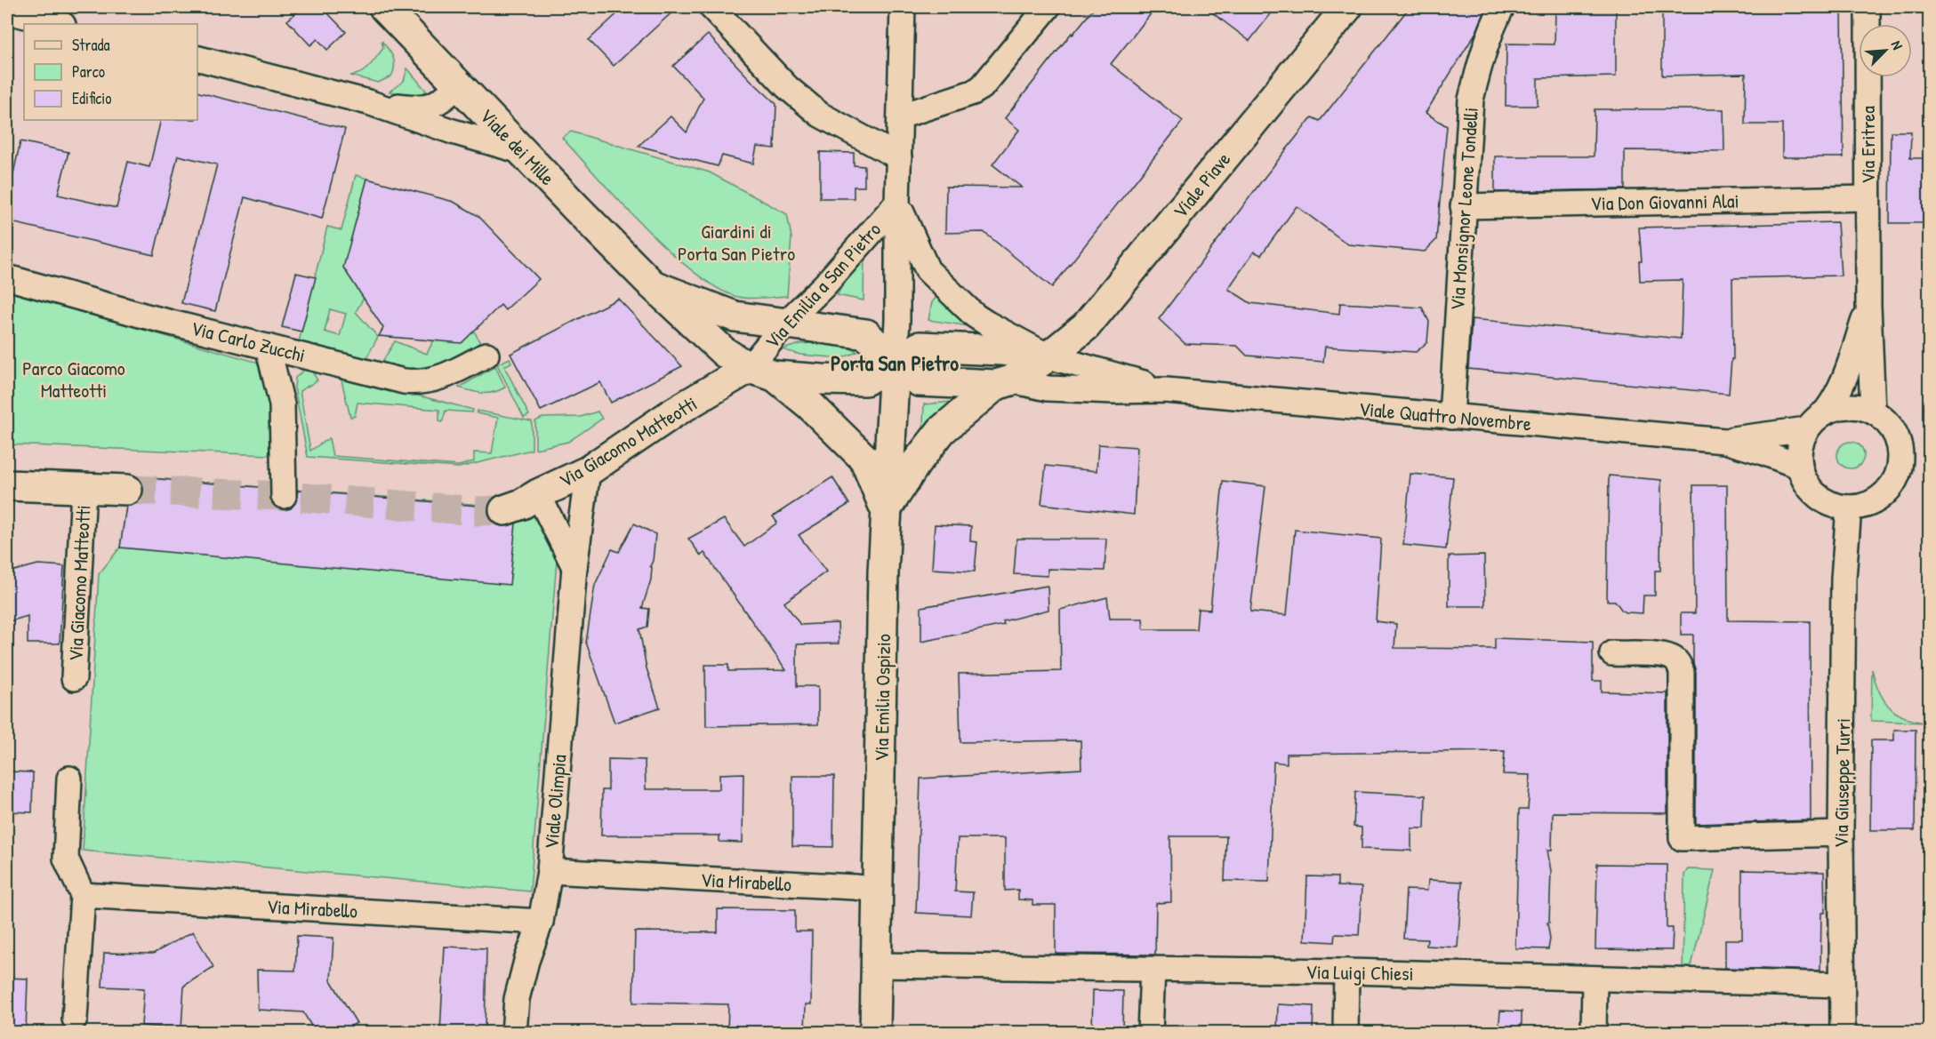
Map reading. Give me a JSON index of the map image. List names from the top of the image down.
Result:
{
  "streets": {
    "main road": [
      "Viale dei Mille",
      "Viale Piave",
      "Via Giacomo Matteotti",
      "Via Emilia Ospizio"
    ],
    "street": [
      "Via Eritrea",
      "Via Don Giovanni Alai",
      "Via Monsignor Leone Tondelli",
      "Via Emilia a San Pietro",
      "Via Carlo Zucchi",
      "Viale Quattro Novembre",
      "Via Giuseppe Turri",
      "Viale Olimpia",
      "Via Mirabello",
      "Via Luigi Chiesi"
    ]
  },
  "crossings": [
    ["Via Eritrea", "Via Don Giovanni Alai"],
    ["Via Eritrea", "Via Giuseppe Turri"],
    ["Viale dei Mille", "Viale Piave"],
    ["Viale dei Mille", "Via Emilia a San Pietro"],
    ["Viale dei Mille", "Viale Quattro Novembre"],
    ["Viale dei Mille", "Via Giacomo Matteotti"],
    ["Viale dei Mille", "Via Emilia Ospizio"],
    ["Viale Piave", "Via Emilia a San Pietro"],
    ["Viale Piave", "Viale Quattro Novembre"],
    ["Viale Piave", "Via Emilia Ospizio"],
    ["Via Don Giovanni Alai", "Via Monsignor Leone Tondelli"],
    ["Via Monsignor Leone Tondelli", "Viale Quattro Novembre"],
    ["Via Emilia a San Pietro", "Viale Quattro Novembre"],
    ["Via Emilia a San Pietro", "Via Giacomo Matteotti"],
    ["Via Emilia a San Pietro", "Via Emilia Ospizio"],
    ["Via Giacomo Matteotti", "Viale Olimpia"],
    ["Via Emilia Ospizio", "Via Mirabello"],
    ["Via Emilia Ospizio", "Via Luigi Chiesi"],
    ["Via Giuseppe Turri", "Via Luigi Chiesi"],
    ["Viale Olimpia", "Via Mirabello"]
  ],
  "districts": ["Porta San Pietro"],
  "parks": ["Giardini di Porta San Pietro", "Parco Giacomo Matteotti"],
  "legend": ["Strada", "Parco", "Edificio"],
  "north": "top right"
}
